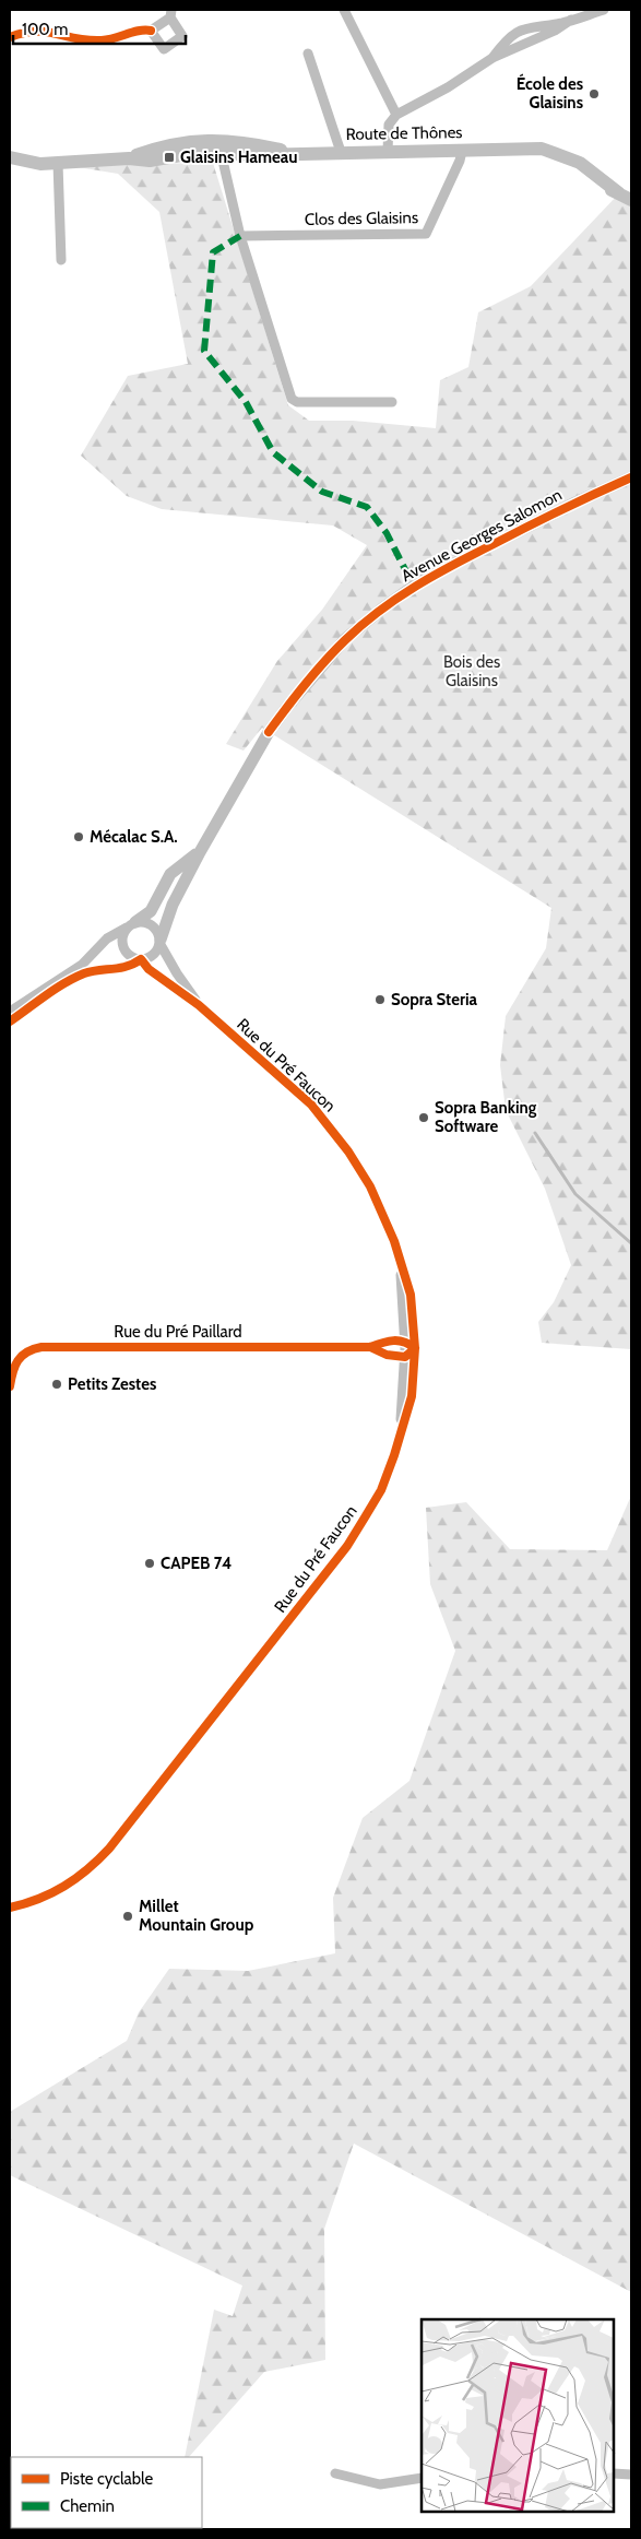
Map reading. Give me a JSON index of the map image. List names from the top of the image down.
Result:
{
  "streets": {
    "main road": ["Route de Thônes"],
    "street": [
      "Clos des Glaisins",
      "Avenue Georges Salomon",
      "Rue du Pré Faucon",
      "Rue du Pré Paillard"
    ]
  },
  "crossings": [
    ["Route de Thônes", "Clos des Glaisins"],
    ["Avenue Georges Salomon", "Rue du Pré Faucon"],
    ["Rue du Pré Faucon", "Rue du Pré Paillard"]
  ],
  "parks": ["Bois des Glaisins"],
  "places": {
    "other": [
      "École des Glaisins",
      "Mécalac S.A.",
      "Sopra Steria",
      "Sopra Banking Software",
      "Petits Zestes",
      "CAPEB 74",
      "Millet Mountain Group"
    ],
    "transit": ["Glaisins Hameau"]
  },
  "legend": ["Piste cyclable", "Chemin"],
  "scale_bar": "100 m"
}
